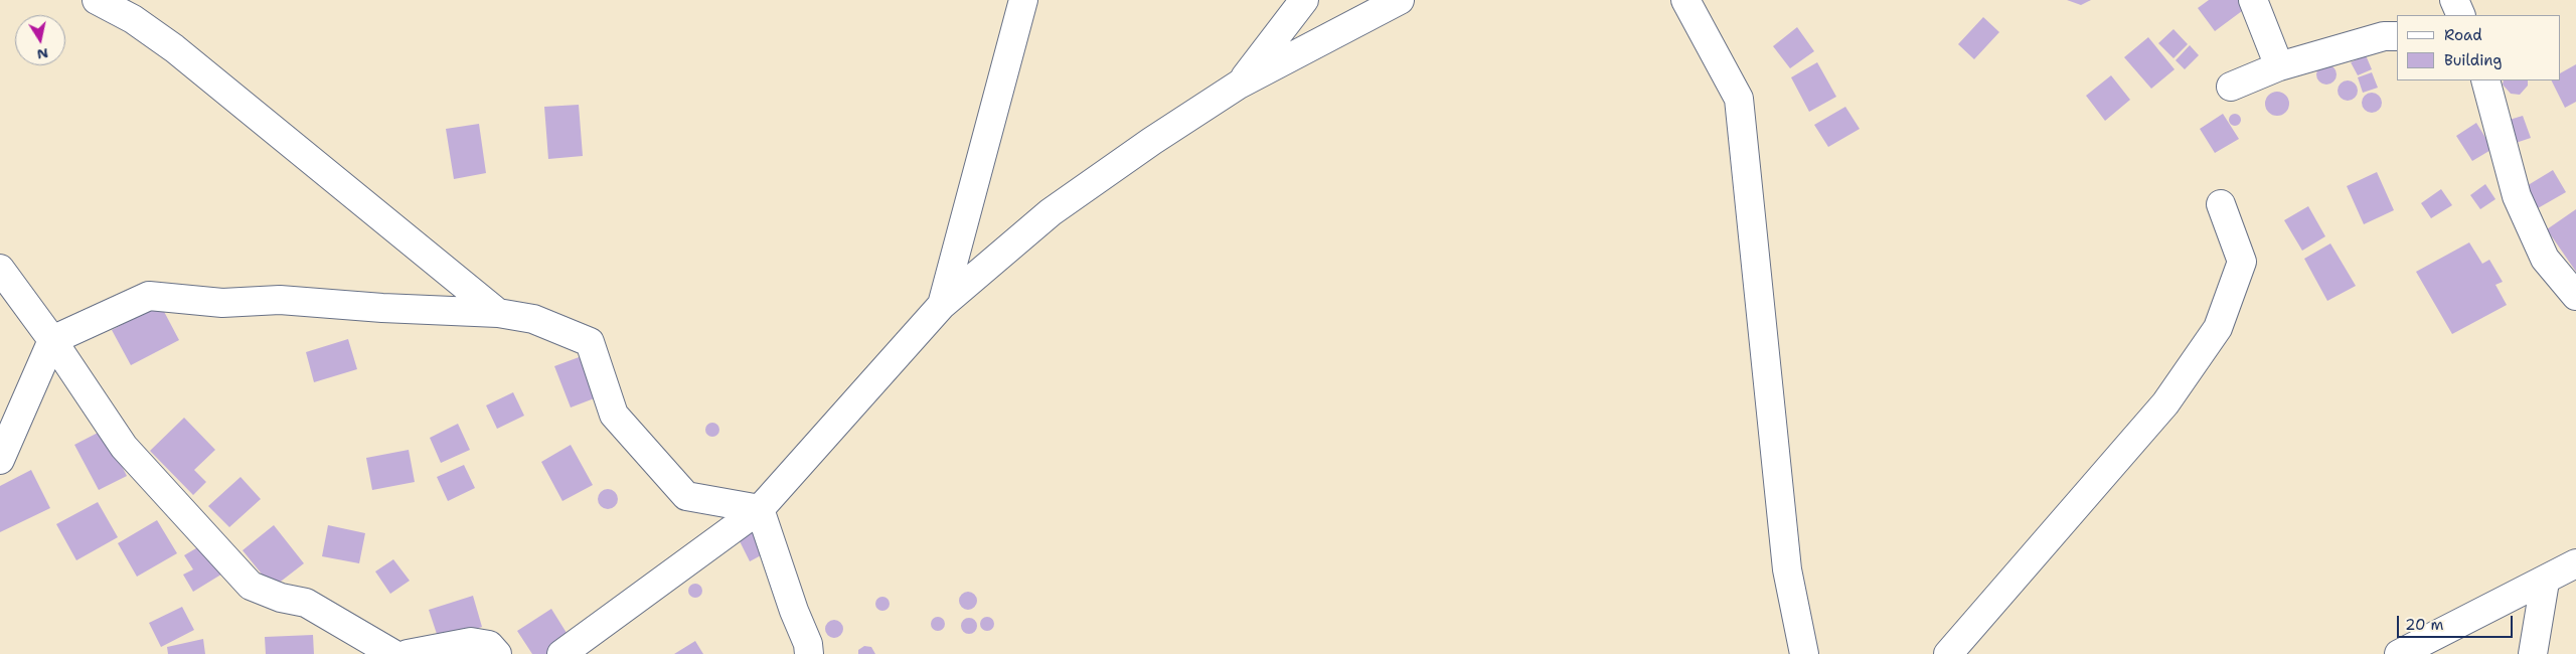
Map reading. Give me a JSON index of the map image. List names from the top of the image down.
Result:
{
  "legend": ["Road", "Building"],
  "scale_bar": "20 m",
  "north": "bottom"
}
